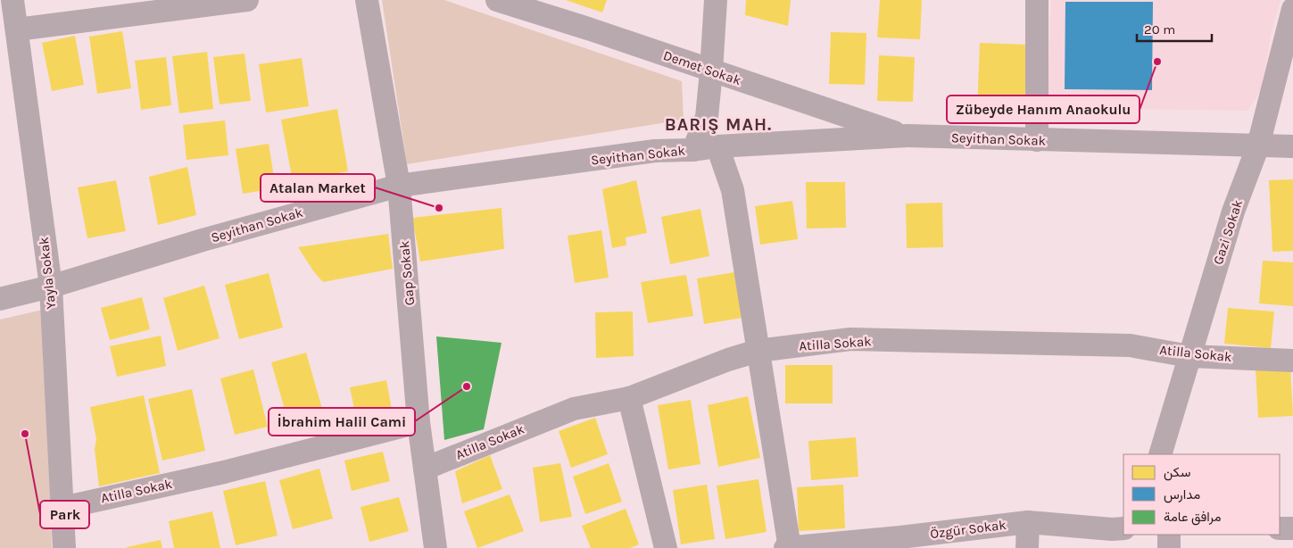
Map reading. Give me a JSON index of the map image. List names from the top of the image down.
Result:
{
  "streets": {
    "street": [
      "Demet Sokak",
      "Seyithan Sokak",
      "Gazi Sokak",
      "Yayla Sokak",
      "Gap Sokak",
      "Atilla Sokak",
      "Özgür Sokak"
    ]
  },
  "crossings": [
    ["Demet Sokak", "Seyithan Sokak"],
    ["Seyithan Sokak", "Gazi Sokak"],
    ["Seyithan Sokak", "Yayla Sokak"],
    ["Seyithan Sokak", "Gap Sokak"],
    ["Gazi Sokak", "Atilla Sokak"],
    ["Yayla Sokak", "Atilla Sokak"],
    ["Gap Sokak", "Atilla Sokak"]
  ],
  "districts": ["BARIŞ MAH."],
  "places": [
    "Zübeyde Hanım Anaokulu",
    "Atalan Market",
    "İbrahim Halil Cami",
    "Park"
  ],
  "legend": ["سكن", "مدارس", "مرافق عامة"],
  "scale_bar": "20 m"
}
